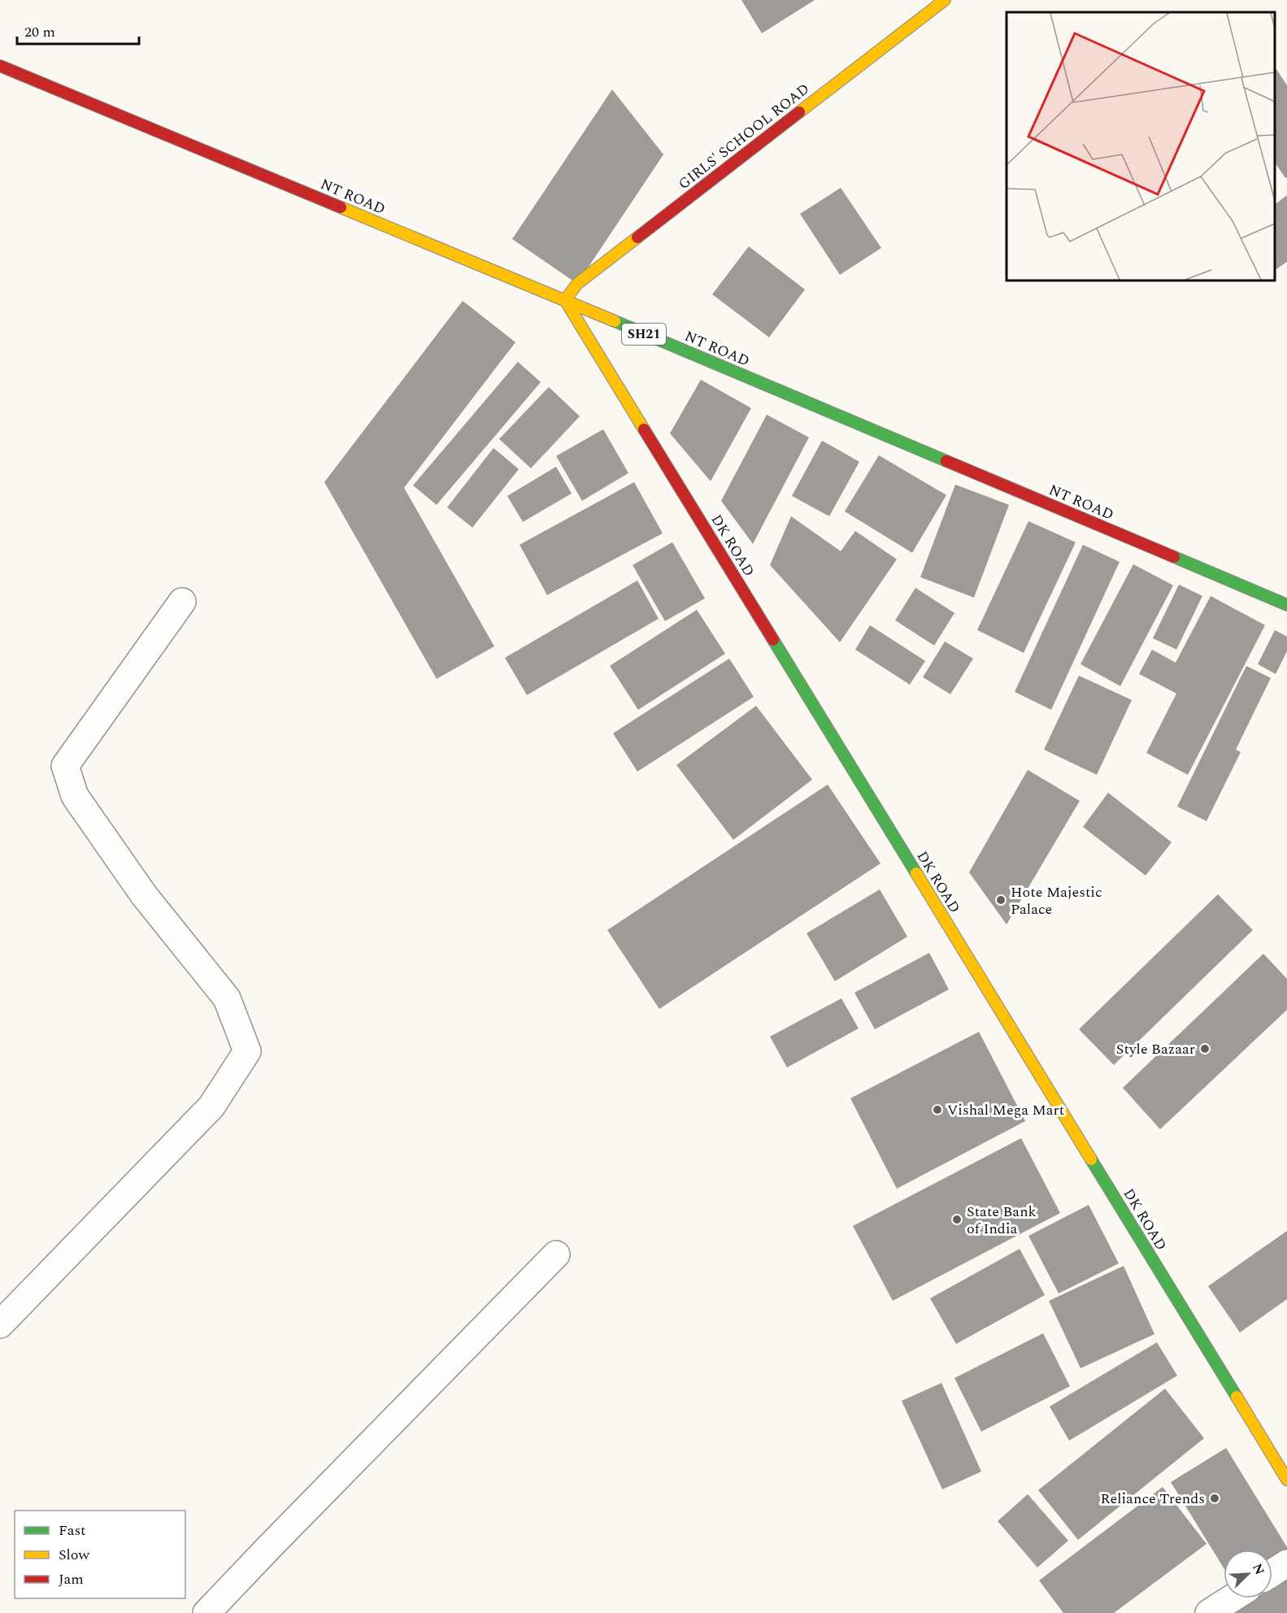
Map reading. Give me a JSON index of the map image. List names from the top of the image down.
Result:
{
  "streets": {
    "street": [
      "GIRLS' SCHOOL ROAD",
      "NT ROAD",
      "SH21",
      "DK ROAD"
    ]
  },
  "crossings": [
    ["GIRLS' SCHOOL ROAD", "NT ROAD"],
    ["GIRLS' SCHOOL ROAD", "DK ROAD"],
    ["NT ROAD", "DK ROAD"]
  ],
  "places": [
    "Hote Majestic Palace",
    "Style Bazaar",
    "Vishal Mega Mart",
    "State Bank of India",
    "Reliance Trends"
  ],
  "legend": ["Fast", "Slow", "Jam"],
  "scale_bar": "20 m",
  "north": "top right"
}
